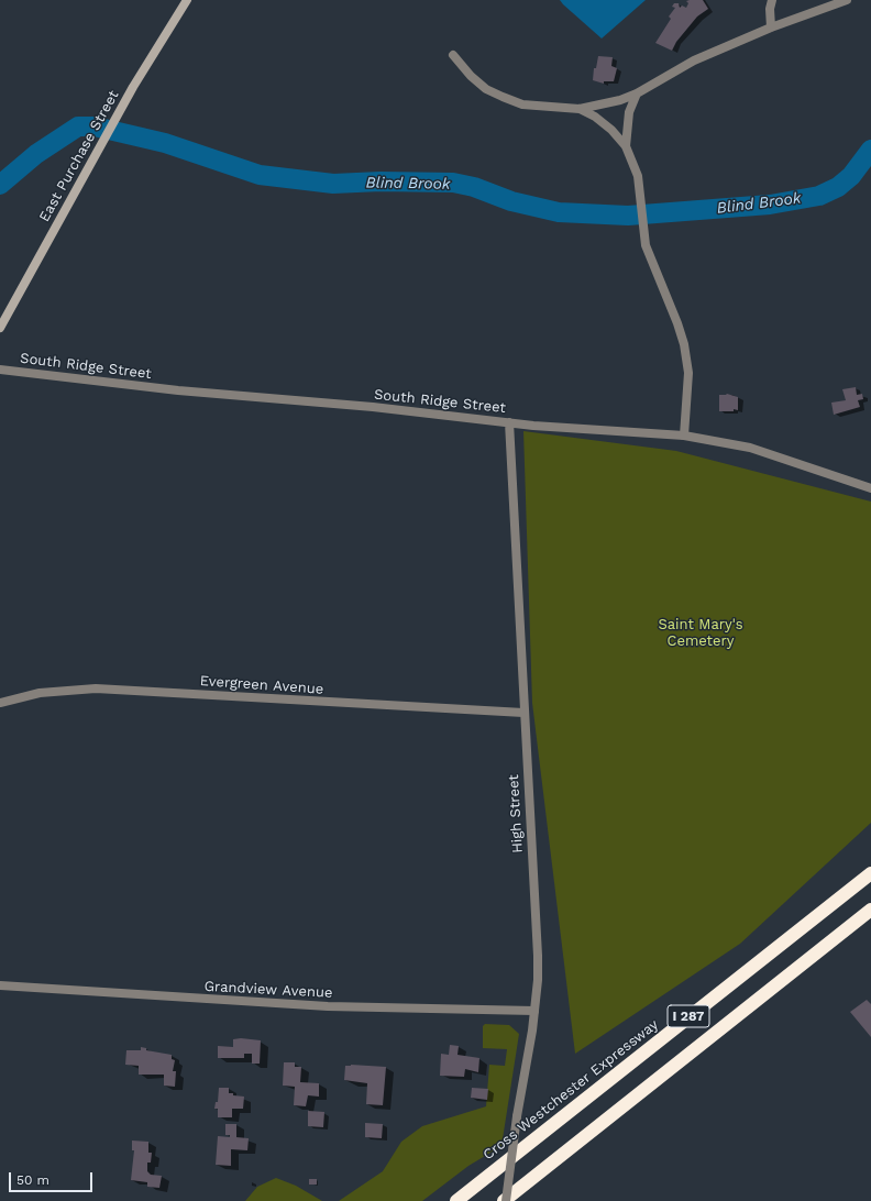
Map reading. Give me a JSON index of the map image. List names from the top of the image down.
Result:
{
  "streets": {
    "highway": ["I 287", "Cross Westchester Expressway"],
    "main road": ["East Purchase Street"],
    "street": [
      "South Ridge Street",
      "Evergreen Avenue",
      "High Street",
      "Grandview Avenue"
    ]
  },
  "crossings": [
    ["South Ridge Street", "High Street"],
    ["Evergreen Avenue", "High Street"],
    ["High Street", "Grandview Avenue"],
    ["High Street", "I 287"]
  ],
  "water": ["Blind Brook"],
  "parks": ["Saint Mary's Cemetery"],
  "scale_bar": "50 m"
}
